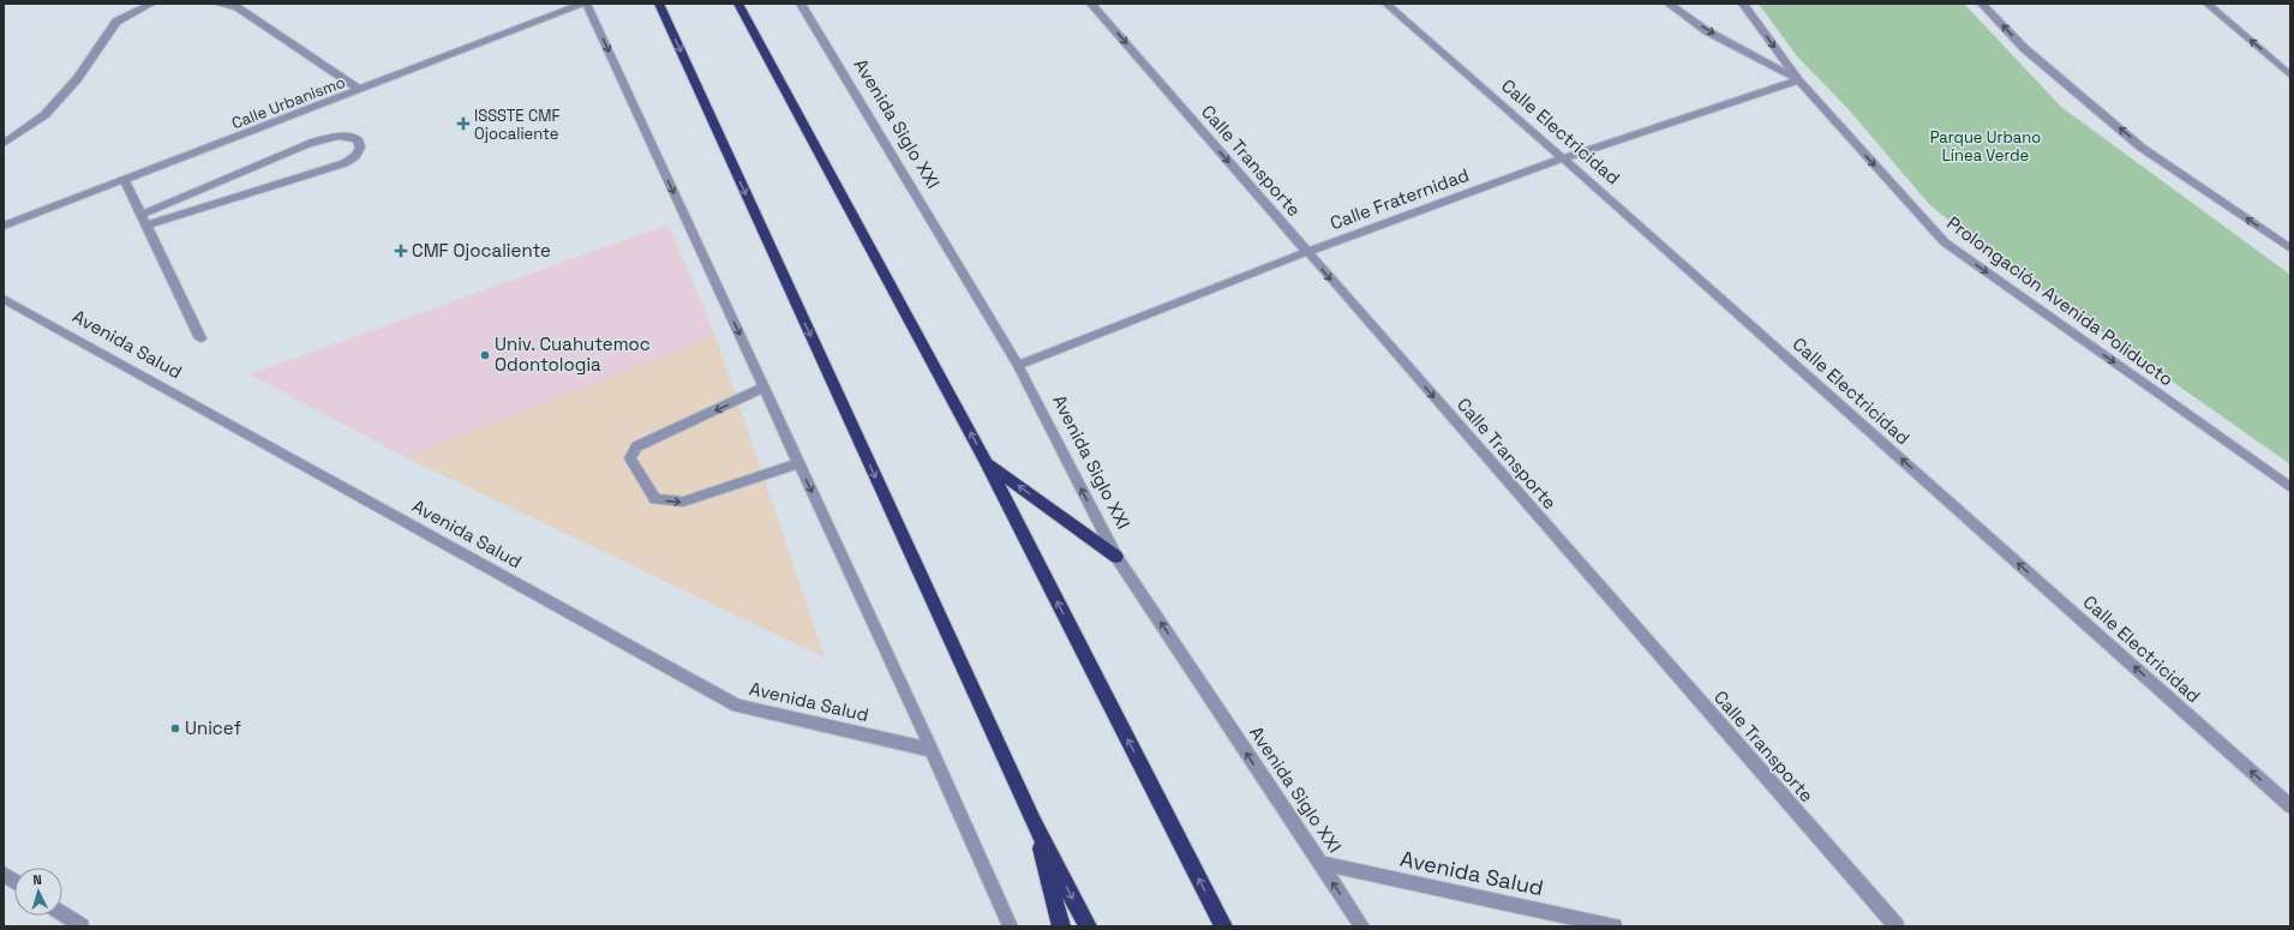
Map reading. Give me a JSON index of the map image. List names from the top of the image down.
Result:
{
  "streets": {
    "street": [
      "Calle Urbanismo",
      "Avenida Siglo XXI",
      "Calle Electricidad",
      "Calle Transporte",
      "Calle Fraternidad",
      "Prolongación Avenida Poliducto",
      "Avenida Salud"
    ]
  },
  "crossings": [
    ["Avenida Siglo XXI", "Calle Fraternidad"],
    ["Avenida Siglo XXI", "Avenida Salud"],
    ["Calle Electricidad", "Calle Fraternidad"],
    ["Calle Transporte", "Calle Fraternidad"],
    ["Calle Fraternidad", "Prolongación Avenida Poliducto"]
  ],
  "one_way": [
    "Avenida Siglo XXI",
    "Calle Electricidad",
    "Calle Transporte",
    "Prolongación Avenida Poliducto"
  ],
  "parks": ["Parque Urbano Línea Verde"],
  "places": {
    "health": ["ISSSTE CMF Ojocaliente", "CMF Ojocaliente"],
    "other": ["Univ. Cuahutemoc Odontologia", "Unicef"]
  },
  "north": "top"
}
